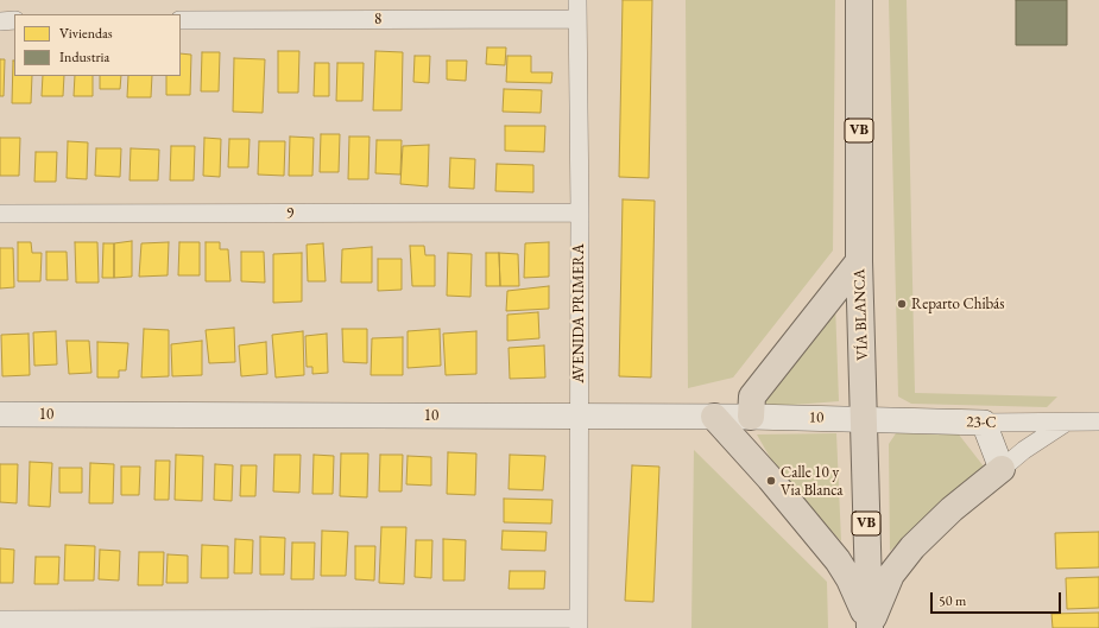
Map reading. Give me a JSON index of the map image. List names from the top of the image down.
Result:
{
  "streets": {
    "main road": ["VB", "VÍA BLANCA"],
    "street": [
      "8",
      "9",
      "AVENIDA PRIMERA",
      "10",
      "23-C"
    ]
  },
  "crossings": [
    ["8", "AVENIDA PRIMERA"],
    ["9", "AVENIDA PRIMERA"],
    ["AVENIDA PRIMERA", "10"],
    ["VÍA BLANCA", "10"],
    ["VÍA BLANCA", "23-C"],
    ["10", "23-C"]
  ],
  "places": ["Reparto Chibás", "Calle 10 y Via Blanca"],
  "legend": ["Viviendas", "Industria"],
  "scale_bar": "50 m"
}
